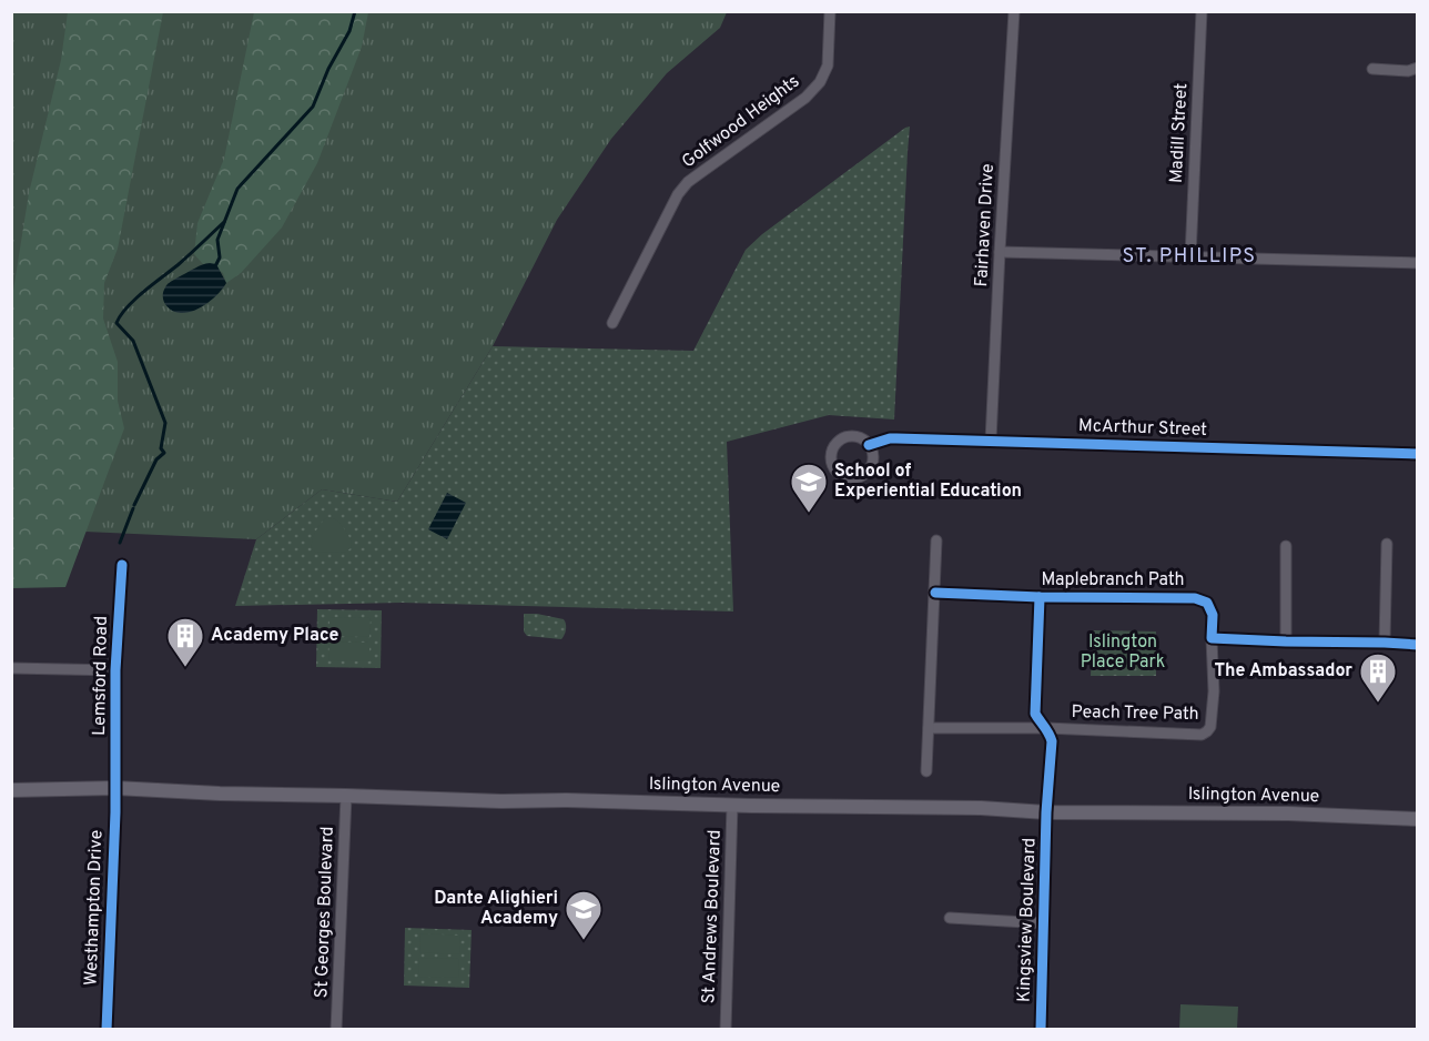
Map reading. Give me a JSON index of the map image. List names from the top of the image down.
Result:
{
  "streets": {
    "main road": ["Islington Avenue"],
    "street": [
      "Golfwood Heights",
      "Madill Street",
      "Fairhaven Drive",
      "McArthur Street",
      "Maplebranch Path",
      "Lemsford Road",
      "Peach Tree Path",
      "Westhampton Drive",
      "St Georges Boulevard",
      "St Andrews Boulevard",
      "Kingsview Boulevard"
    ]
  },
  "crossings": [
    ["Fairhaven Drive", "McArthur Street"],
    ["Maplebranch Path", "Peach Tree Path"],
    ["Maplebranch Path", "Kingsview Boulevard"],
    ["Lemsford Road", "Islington Avenue"],
    ["Lemsford Road", "Westhampton Drive"],
    ["Peach Tree Path", "Kingsview Boulevard"],
    ["Islington Avenue", "Westhampton Drive"],
    ["Islington Avenue", "St Georges Boulevard"],
    ["Islington Avenue", "St Andrews Boulevard"],
    ["Islington Avenue", "Kingsview Boulevard"]
  ],
  "districts": ["ST. PHILLIPS"],
  "parks": ["Islington Place Park"],
  "places": {
    "school or university": ["School of Experiential Education", "Dante Alighieri Academy"],
    "building": ["Academy Place", "The Ambassador"]
  }
}
